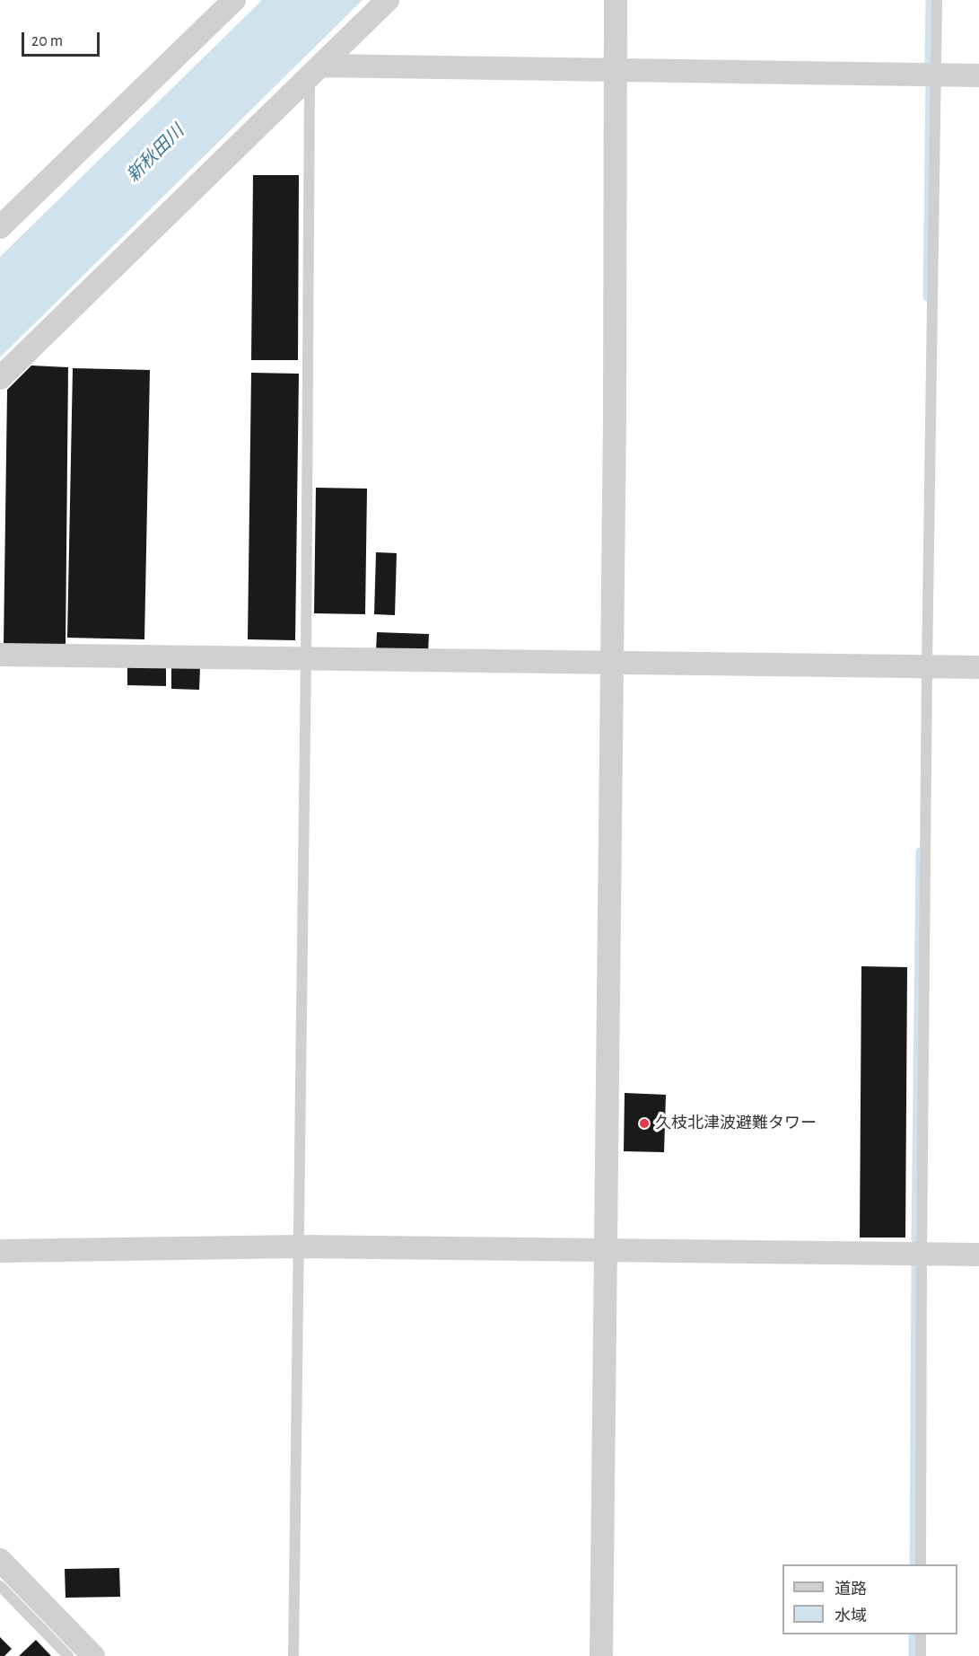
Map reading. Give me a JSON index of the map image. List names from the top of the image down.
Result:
{
  "water": ["新秋田川"],
  "places": ["久枝北津波避難タワー"],
  "legend": ["道路", "水域"],
  "scale_bar": "20 m"
}
